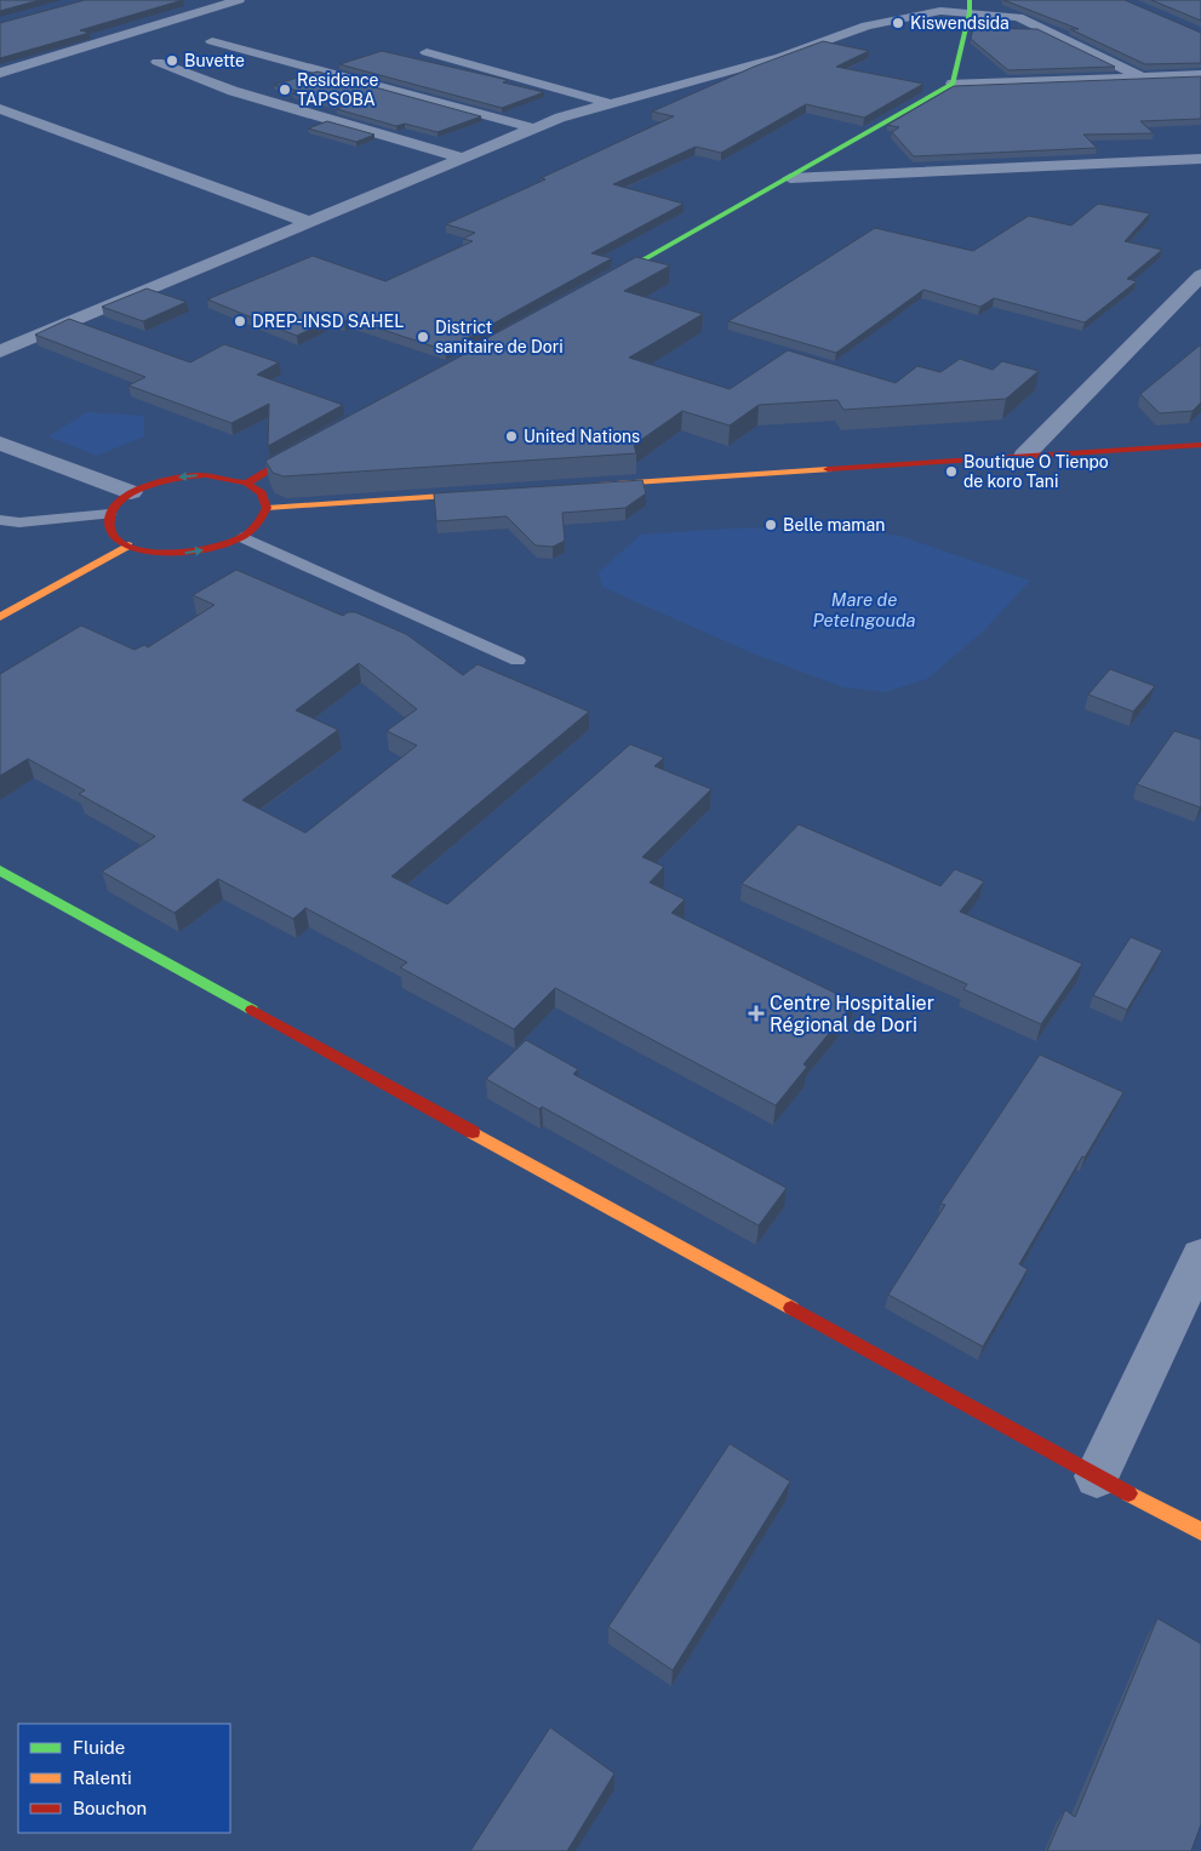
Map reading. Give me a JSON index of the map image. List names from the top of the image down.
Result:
{
  "water": ["Mare de Petelngouda"],
  "places": {
    "other": [
      "Kiswendsida",
      "Buvette",
      "Residence TAPSOBA",
      "DREP-INSD SAHEL",
      "District sanitaire de Dori",
      "United Nations",
      "Boutique O Tienpo de koro Tani",
      "Belle maman"
    ],
    "health": ["Centre Hospitalier Régional de Dori"]
  },
  "legend": ["Fluide", "Ralenti", "Bouchon"]
}
